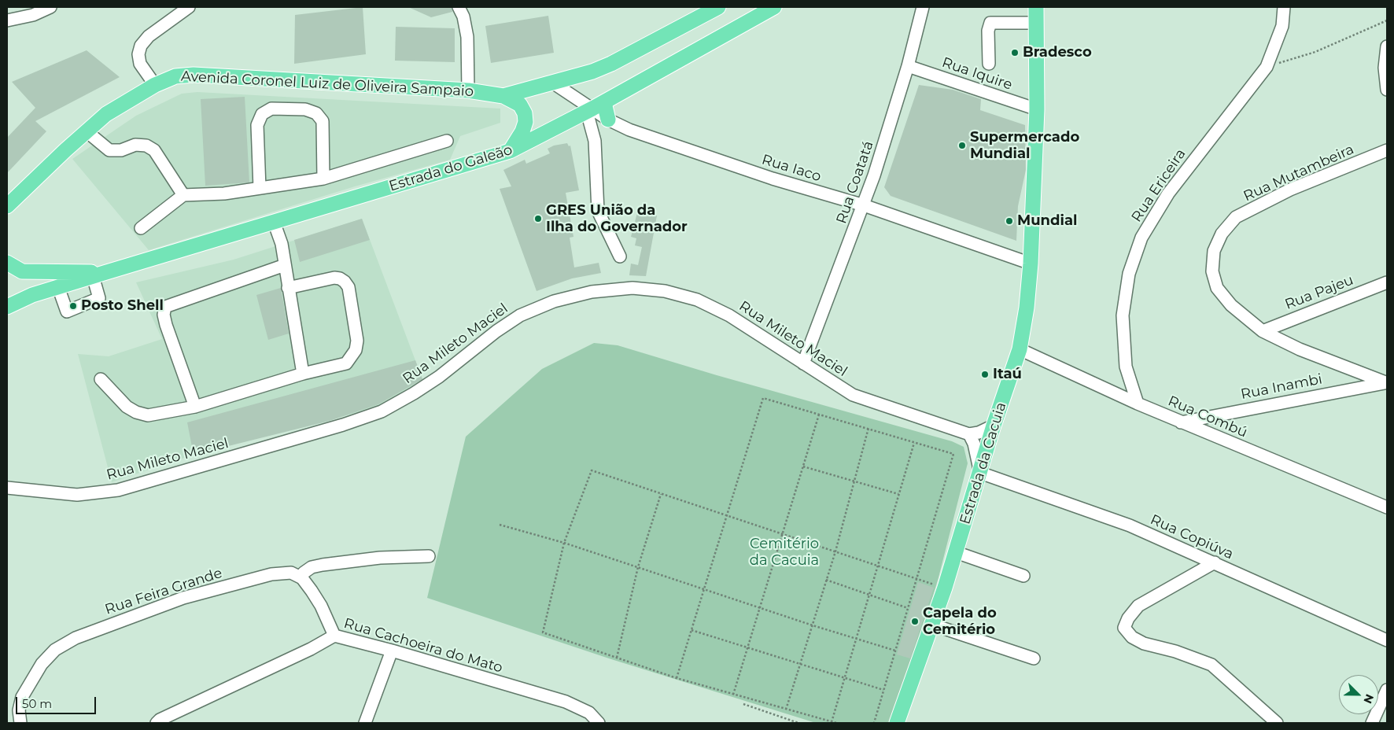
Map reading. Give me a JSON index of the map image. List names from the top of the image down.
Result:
{
  "streets": {
    "main road": ["Avenida Coronel Luiz de Oliveira Sampaio", "Estrada do Galeão", "Estrada da Cacuia"],
    "street": [
      "Rua Iquire",
      "Rua Iaco",
      "Rua Mutambeira",
      "Rua Coatatá",
      "Rua Ericeira",
      "Rua Pajeu",
      "Rua Mileto Maciel",
      "Rua Inambi",
      "Rua Combú",
      "Rua Copiúva",
      "Rua Feira Grande",
      "Rua Cachoeira do Mato"
    ]
  },
  "crossings": [
    ["Rua Iquire", "Rua Coatatá"],
    ["Rua Iquire", "Estrada da Cacuia"],
    ["Estrada do Galeão", "Rua Iaco"],
    ["Rua Iaco", "Rua Coatatá"],
    ["Rua Iaco", "Estrada da Cacuia"],
    ["Rua Mutambeira", "Rua Pajeu"],
    ["Rua Mutambeira", "Rua Inambi"],
    ["Rua Coatatá", "Rua Mileto Maciel"],
    ["Rua Ericeira", "Rua Combú"],
    ["Rua Inambi", "Rua Combú"],
    ["Rua Combú", "Estrada da Cacuia"],
    ["Estrada da Cacuia", "Rua Copiúva"]
  ],
  "parks": ["Cemitério da Cacuia"],
  "places": [
    "Bradesco",
    "Supermercado Mundial",
    "GRES União da Ilha do Governador",
    "Mundial",
    "Posto Shell",
    "Itaú",
    "Capela do Cemitério"
  ],
  "scale_bar": "50 m",
  "north": "bottom right"
}
